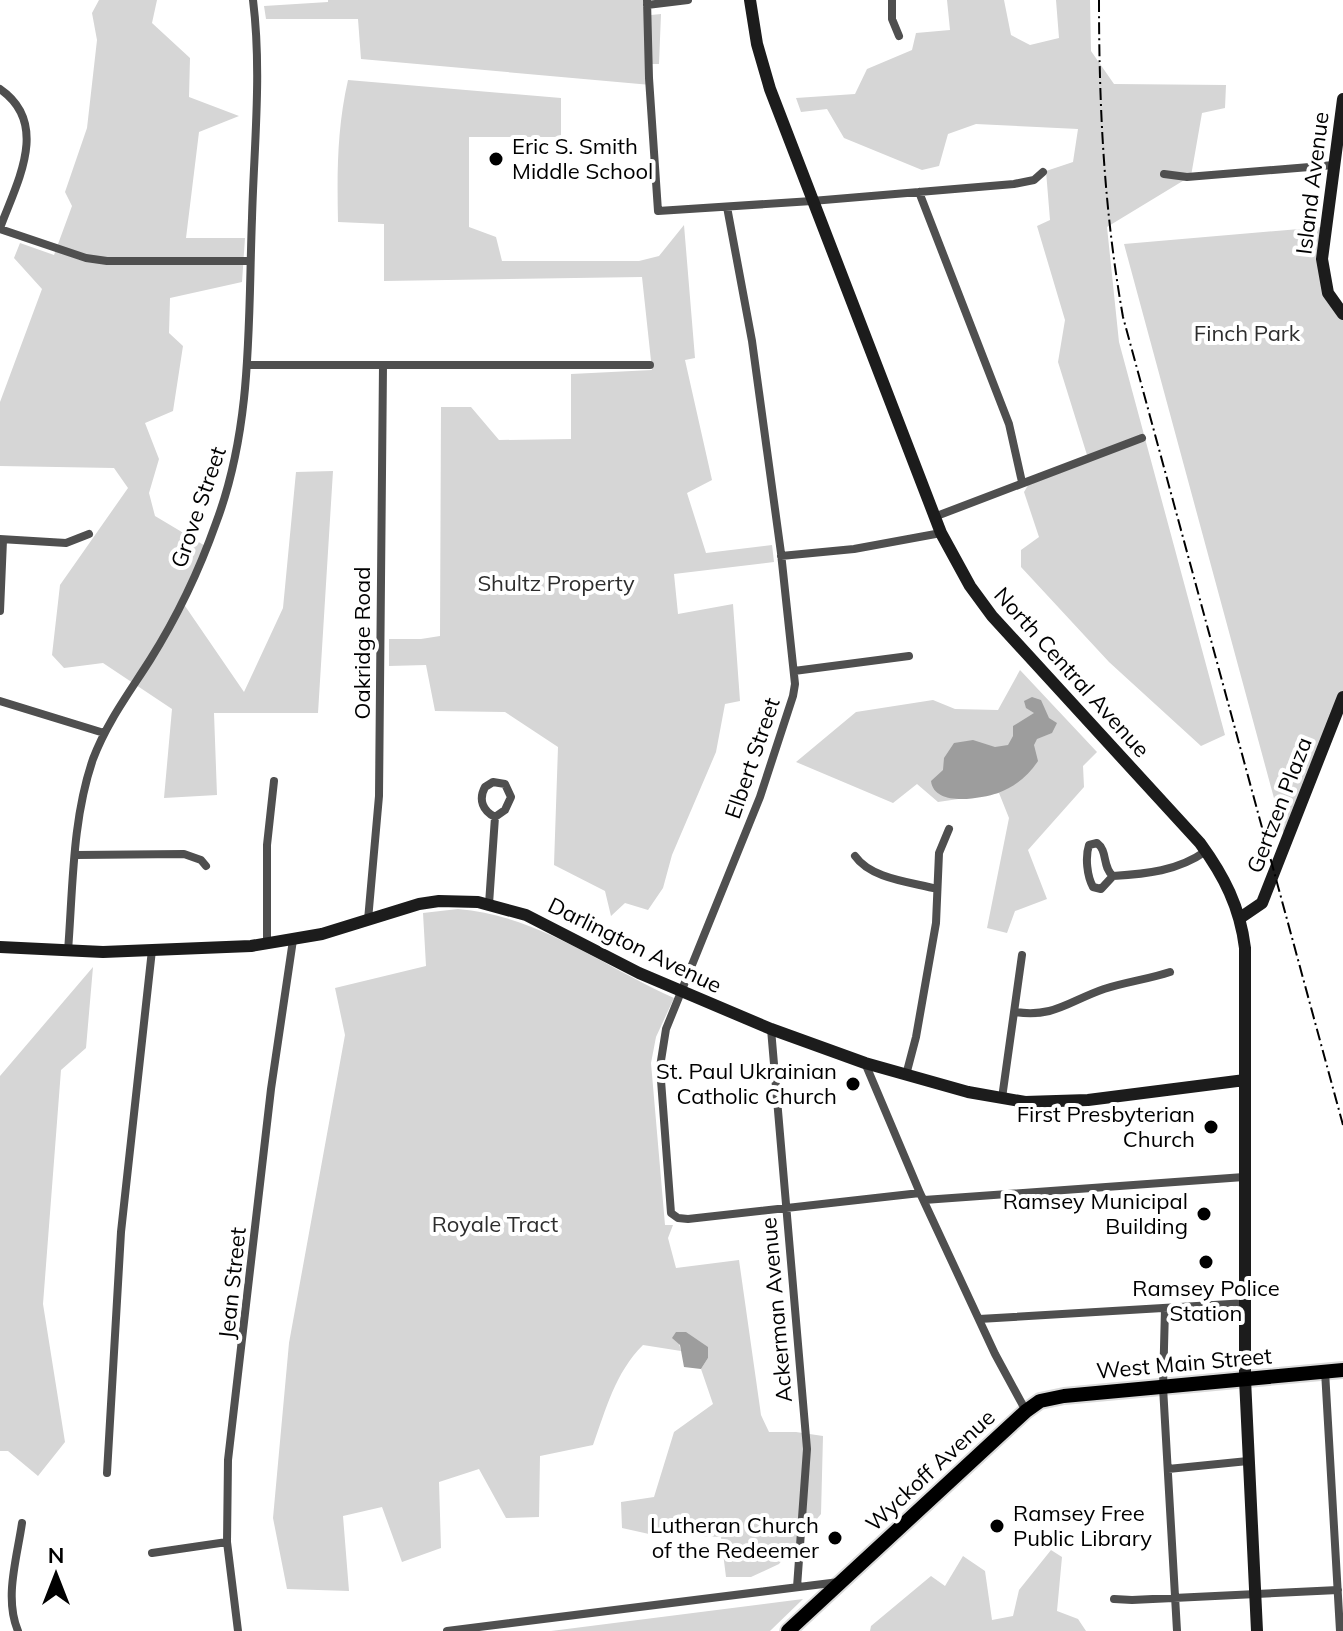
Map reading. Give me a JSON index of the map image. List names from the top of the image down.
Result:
{
  "streets": {
    "main road": [
      "Island Avenue",
      "North Central Avenue",
      "Gertzen Plaza",
      "Darlington Avenue",
      "West Main Street",
      "Wyckoff Avenue"
    ],
    "street": [
      "Grove Street",
      "Oakridge Road",
      "Elbert Street",
      "Jean Street",
      "Ackerman Avenue"
    ]
  },
  "crossings": [
    ["Grove Street", "Darlington Avenue"],
    ["Oakridge Road", "Darlington Avenue"],
    ["North Central Avenue", "Gertzen Plaza"],
    ["North Central Avenue", "Darlington Avenue"],
    ["North Central Avenue", "West Main Street"],
    ["Elbert Street", "Darlington Avenue"],
    ["Elbert Street", "Ackerman Avenue"],
    ["Darlington Avenue", "Jean Street"],
    ["Darlington Avenue", "Ackerman Avenue"],
    ["West Main Street", "Wyckoff Avenue"]
  ],
  "parks": ["Finch Park", "Shultz Property", "Royale Tract"],
  "places": [
    "Eric S. Smith Middle School",
    "St. Paul Ukrainian Catholic Church",
    "First Presbyterian Church",
    "Ramsey Municipal Building",
    "Ramsey Police Station",
    "Ramsey Free Public Library",
    "Lutheran Church of the Redeemer"
  ],
  "north": "top"
}
